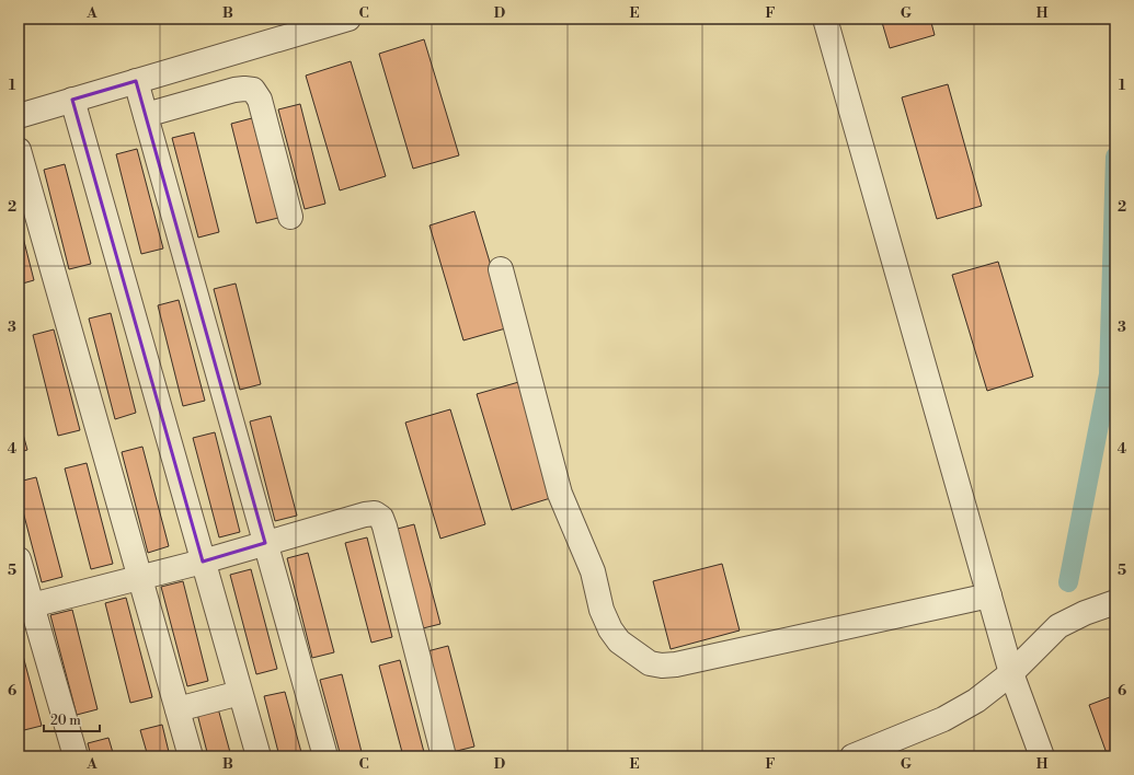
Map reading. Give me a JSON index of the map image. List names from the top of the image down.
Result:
{
  "scale_bar": "20 m",
  "grid": {
    "columns": [
      "A",
      "B",
      "C",
      "D",
      "E",
      "F",
      "G",
      "H"
    ],
    "rows": [
      "1",
      "2",
      "3",
      "4",
      "5",
      "6"
    ]
  }
}
